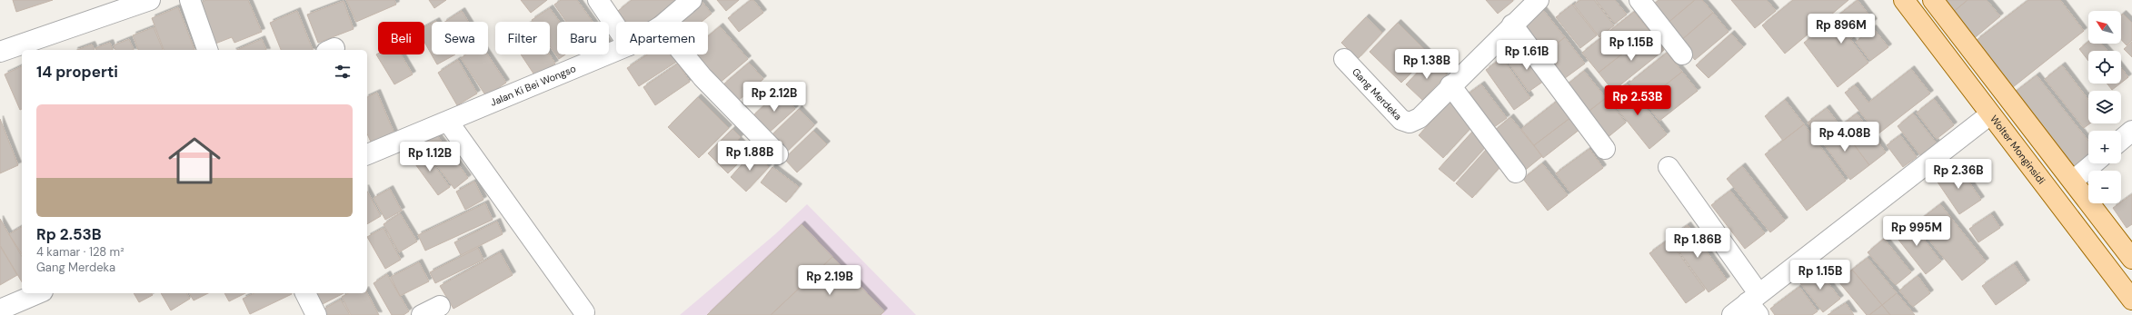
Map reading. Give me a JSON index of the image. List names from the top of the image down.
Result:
{
  "streets": {
    "main road": ["Wolter Monginsidi"],
    "street": ["Jalan Ki Bei Wongso", "Gang Merdeka"]
  },
  "north": "top left",
  "page": {
    "map_buttons": ["+", "−"],
    "price": [
      "Rp 896M",
      "Rp 1.15B",
      "Rp 1.61B",
      "Rp 1.38B",
      "Rp 2.12B",
      "Rp 2.53B",
      "Rp 4.08B",
      "Rp 1.88B",
      "Rp 1.12B",
      "Rp 2.36B",
      "Rp 995M",
      "Rp 1.86B",
      "Rp 1.15B",
      "Rp 2.19B"
    ],
    "chip": [
      "Beli",
      "Sewa",
      "Filter",
      "Baru",
      "Apartemen"
    ],
    "heading": "14 properti",
    "list": [
      {
        "name": "Rp 2.53B",
        "note": "4 kamar · 128 m² · Gang Merdeka"
      }
    ]
  }
}
